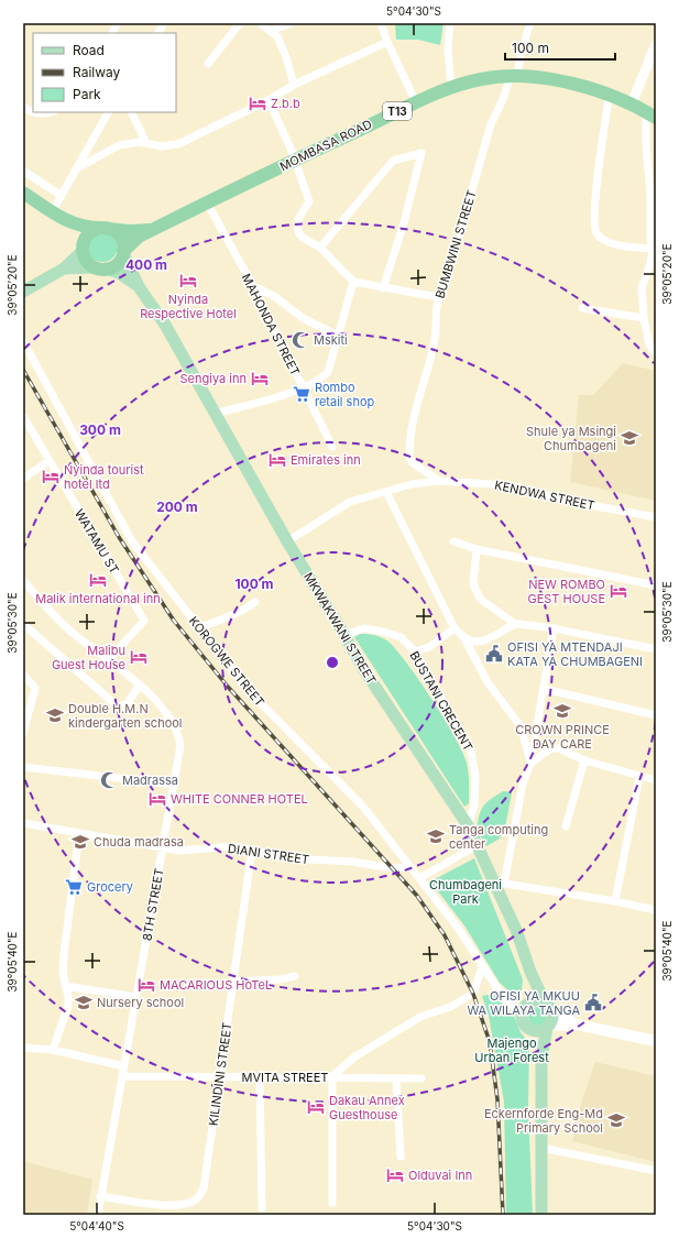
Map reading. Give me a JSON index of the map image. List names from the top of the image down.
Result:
{
  "streets": {
    "highway": ["T13", "MOMBASA ROAD"],
    "main road": ["MKWAKWANI STREET"],
    "street": [
      "BUMBWINI STREET",
      "MAHONDA STREET",
      "KENDWA STREET",
      "WATAMU ST",
      "KOROGWE STREET",
      "BUSTANI CRECENT",
      "DIANI STREET",
      "8TH STREET",
      "KILINDINI STREET",
      "MVITA STREET"
    ]
  },
  "crossings": [
    ["T13", "MOMBASA ROAD"],
    ["MOMBASA ROAD", "BUMBWINI STREET"],
    ["MOMBASA ROAD", "MAHONDA STREET"],
    ["BUMBWINI STREET", "KENDWA STREET"],
    ["KENDWA STREET", "MKWAKWANI STREET"],
    ["WATAMU ST", "8TH STREET"],
    ["MKWAKWANI STREET", "KOROGWE STREET"],
    ["MKWAKWANI STREET", "BUSTANI CRECENT"],
    ["KOROGWE STREET", "DIANI STREET"],
    ["DIANI STREET", "8TH STREET"],
    ["DIANI STREET", "KILINDINI STREET"],
    ["8TH STREET", "KILINDINI STREET"],
    ["8TH STREET", "MVITA STREET"],
    ["KILINDINI STREET", "MVITA STREET"]
  ],
  "parks": ["Chumbageni Park", "Majengo Urban Forest"],
  "places": {
    "hotel": [
      "Z.b.b",
      "Nyinda Respective Hotel",
      "Sengiya inn",
      "Emirates inn",
      "Nyinda tourist hotel ltd",
      "Malik international inn",
      "NEW ROMBO GEST HOUSE",
      "Malibu Guest House",
      "WHITE CONNER HOTEL",
      "MACARIOUS HoTeL",
      "Dakau Annex Guesthouse",
      "Olduvai Inn"
    ],
    "mosque": ["Mskiti", "Madrassa"],
    "supermarket": ["Rombo retail shop", "Grocery"],
    "school or university": [
      "Shule ya Msingi Chumbageni",
      "CROWN PRINCE DAY CARE",
      "Double H.M.N kindergarten school",
      "Tanga computing center",
      "Chuda madrasa",
      "Nursery school",
      "Eckernforde Eng-Md Primary School"
    ],
    "public building": ["OFISI YA MTENDAJI KATA YA CHUMBAGENI", "OFISI YA MKUU WA WILAYA TANGA"]
  },
  "legend": ["Road", "Railway", "Park"],
  "scale_bar": "100 m",
  "coordinates": [
    "5°04'30\"S",
    "39°05'20\"E",
    "39°05'30\"E",
    "39°05'40\"E",
    "5°04'40\"S"
  ],
  "rings": [
    "400 m",
    "300 m",
    "200 m",
    "100 m"
  ]
}
